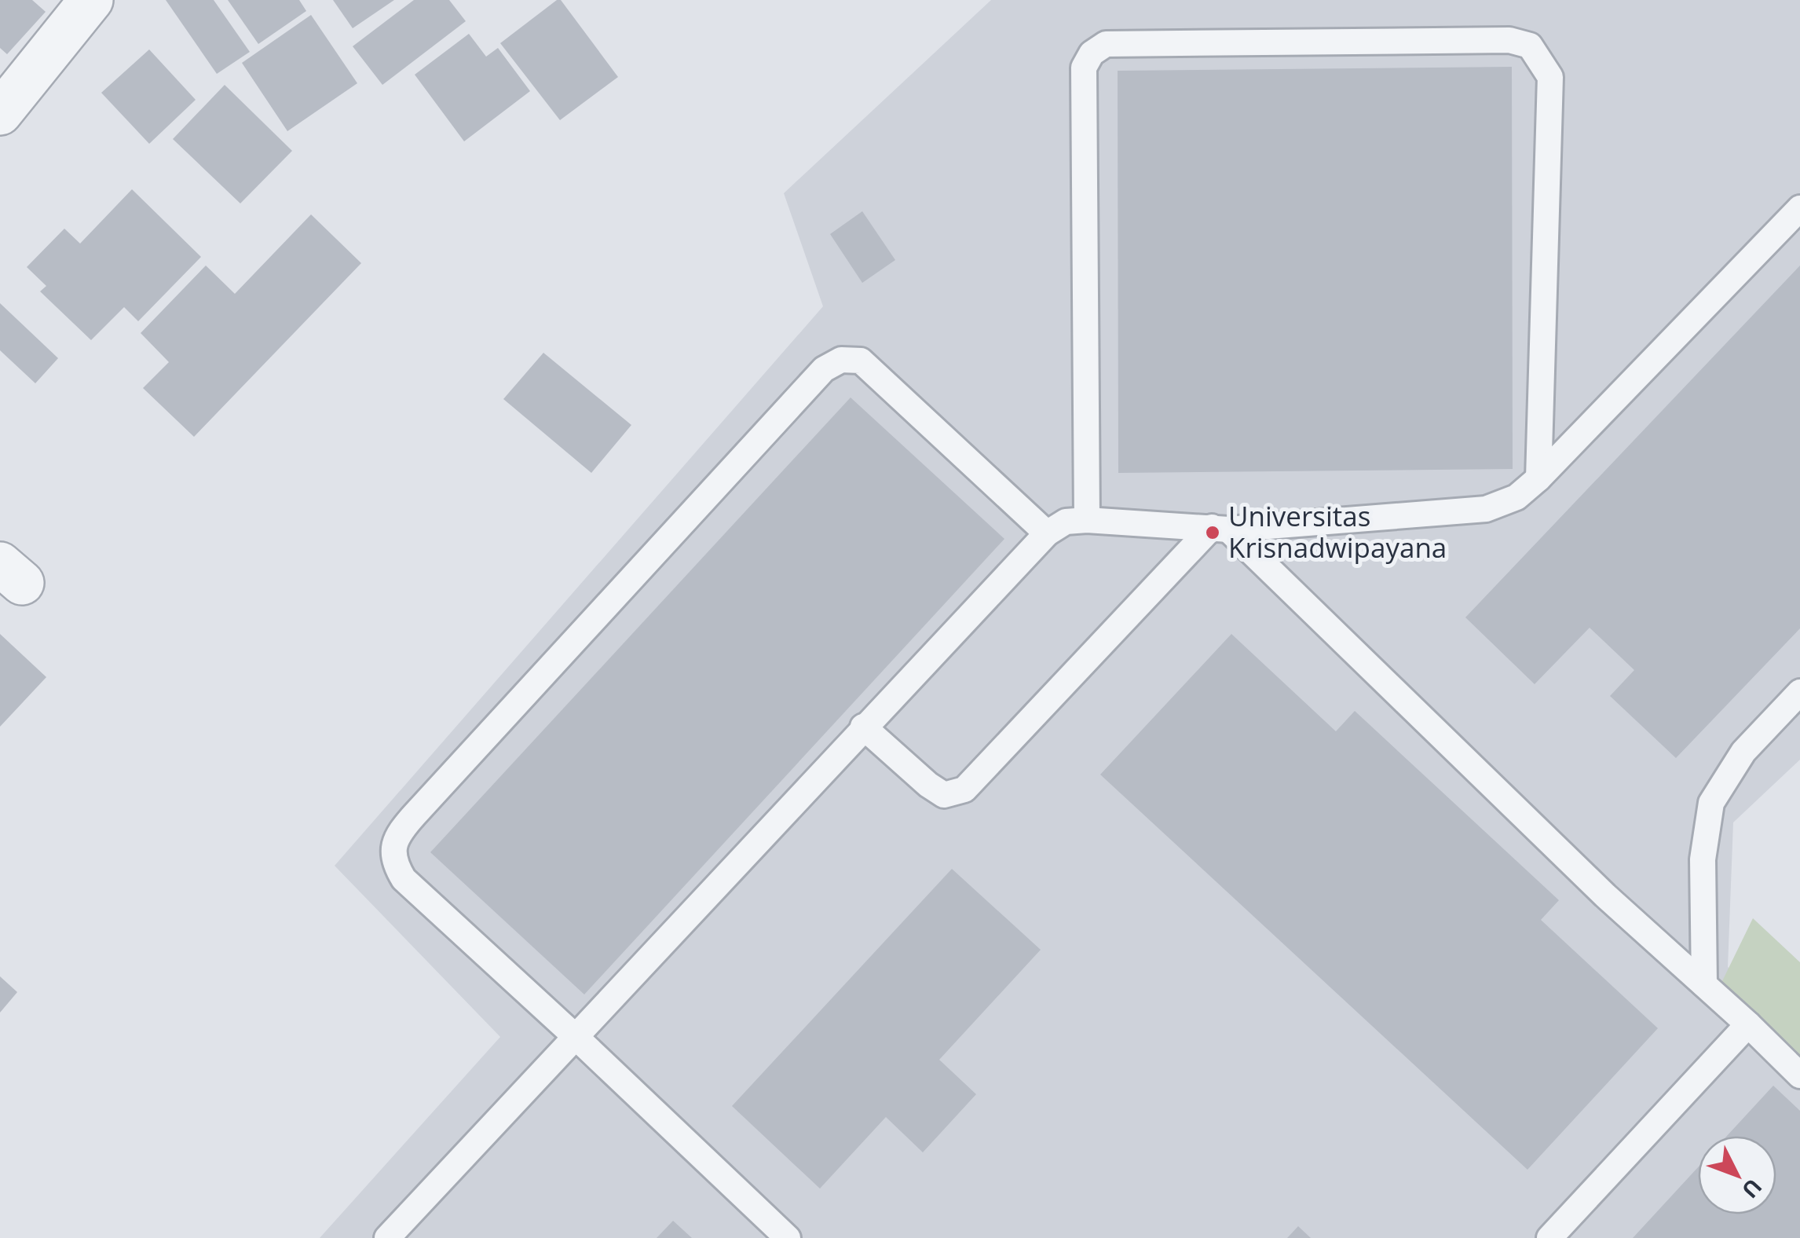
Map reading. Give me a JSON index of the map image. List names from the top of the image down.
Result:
{
  "places": ["Universitas Krisnadwipayana"],
  "north": "bottom right"
}
